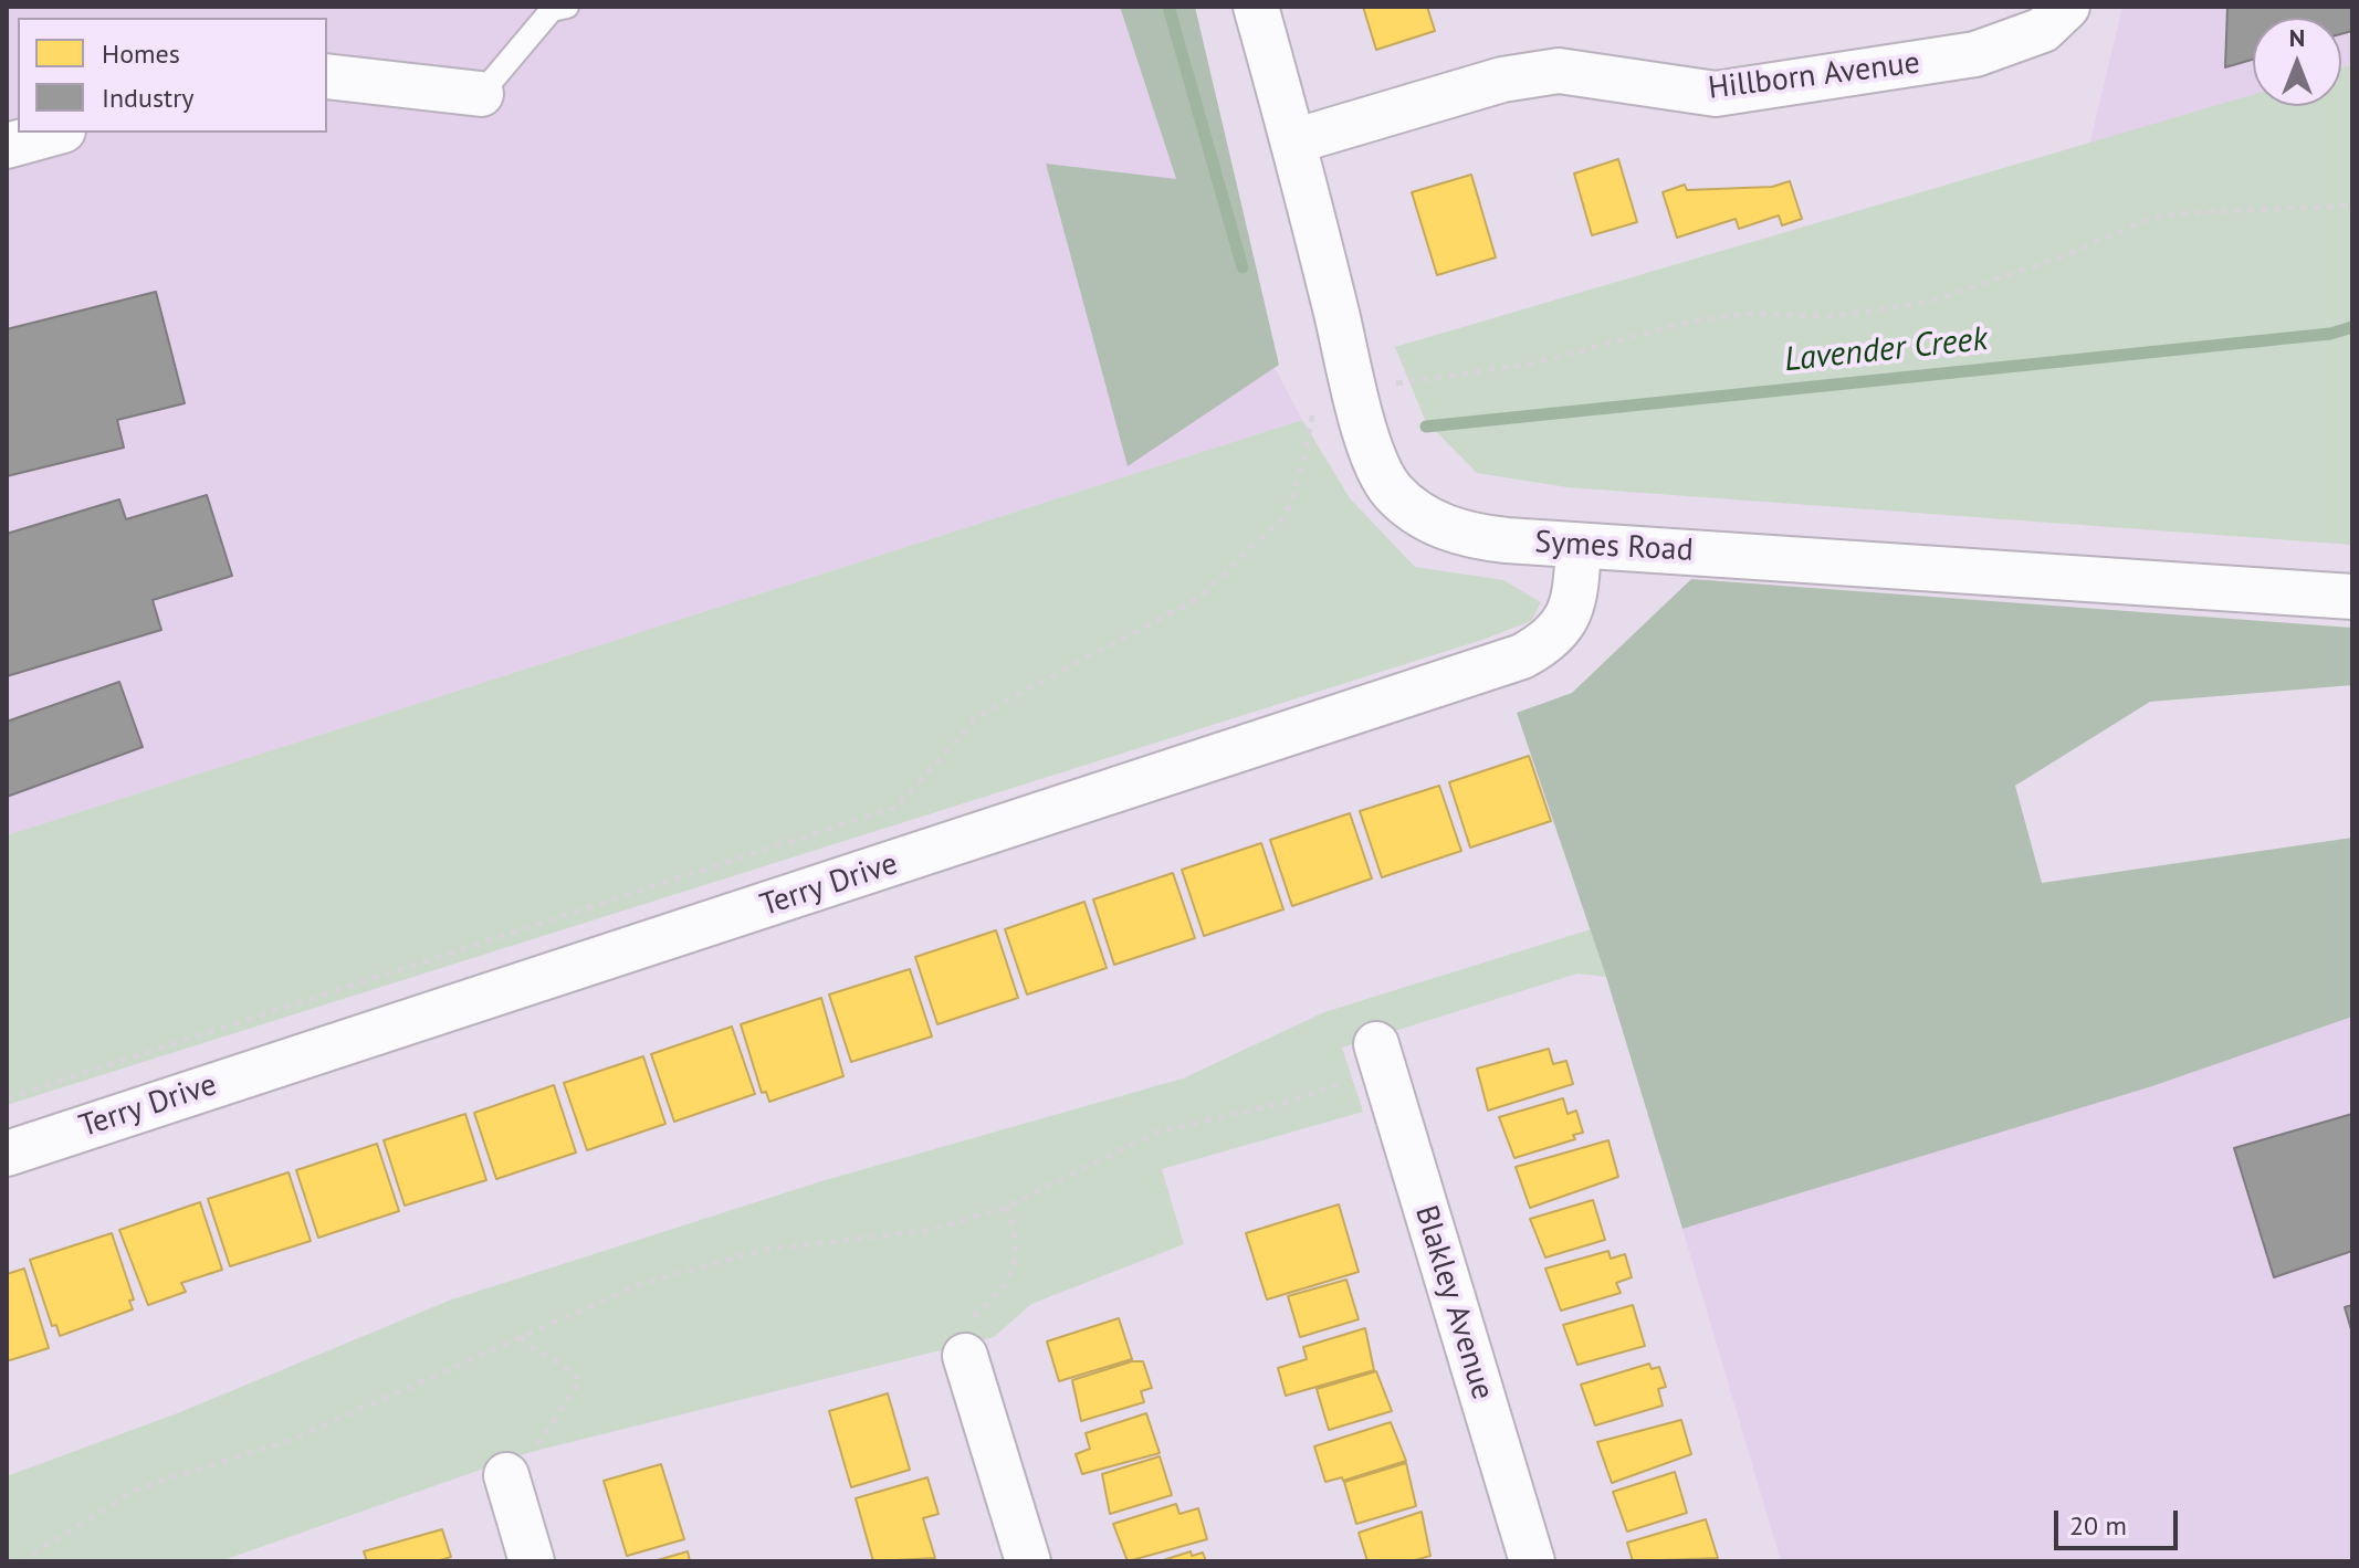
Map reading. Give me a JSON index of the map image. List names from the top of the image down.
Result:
{
  "streets": {
    "street": [
      "Hillborn Avenue",
      "Symes Road",
      "Terry Drive",
      "Blakley Avenue"
    ]
  },
  "crossings": [
    ["Hillborn Avenue", "Symes Road"],
    ["Symes Road", "Terry Drive"]
  ],
  "water": ["Lavender Creek"],
  "legend": ["Homes", "Industry"],
  "scale_bar": "20 m",
  "north": "top"
}
